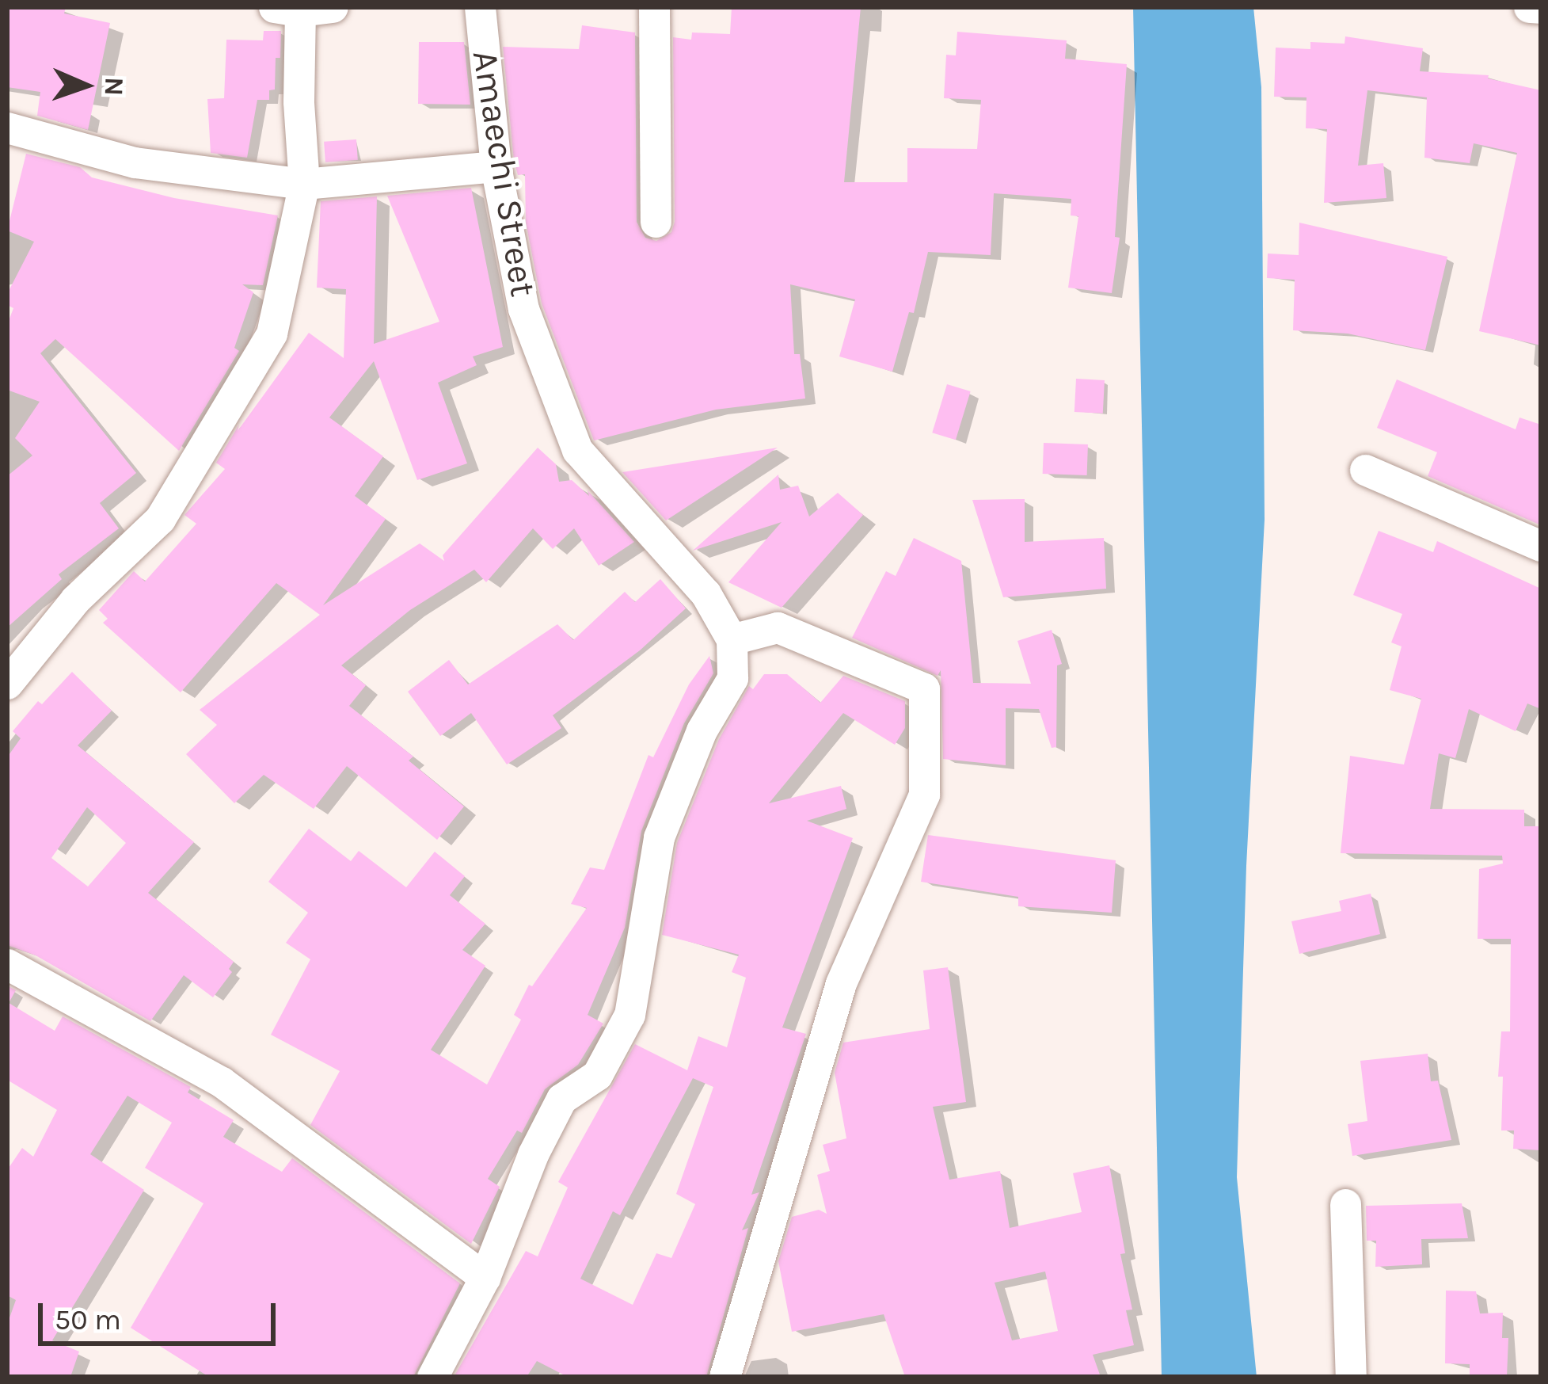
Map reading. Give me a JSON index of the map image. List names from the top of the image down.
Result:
{
  "streets": {
    "street": ["Amaechi Street"]
  },
  "scale_bar": "50 m",
  "north": "right"
}
